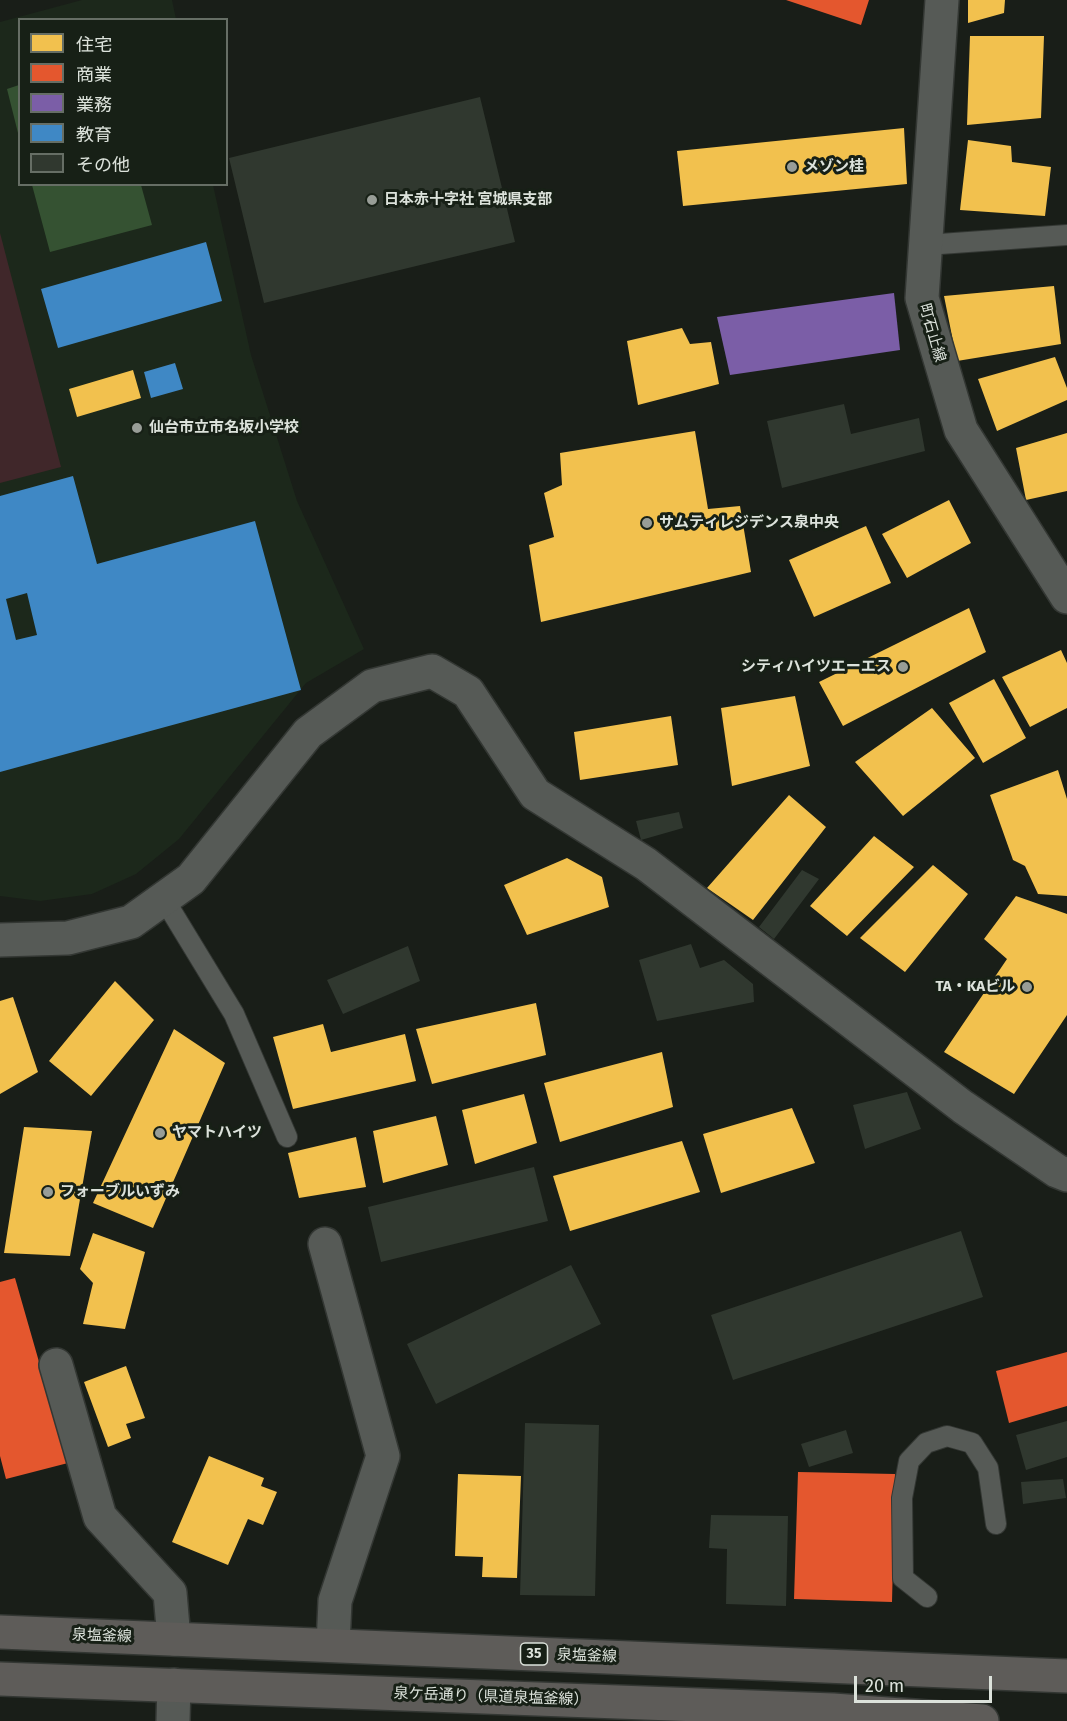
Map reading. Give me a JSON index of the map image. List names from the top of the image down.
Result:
{
  "streets": {
    "main road": ["泉塩釜線", "35", "泉ケ岳通り（県道泉塩釜線）"],
    "street": ["町石止線"]
  },
  "places": [
    "メゾン桂",
    "日本赤十字社 宮城県支部",
    "仙台市立市名坂小学校",
    "サムティレジデンス泉中央",
    "シティハイツエーエス",
    "TA・KAビル",
    "ヤマトハイツ",
    "フォーブルいずみ"
  ],
  "legend": [
    "住宅",
    "商業",
    "業務",
    "教育",
    "その他"
  ],
  "scale_bar": "20 m"
}
